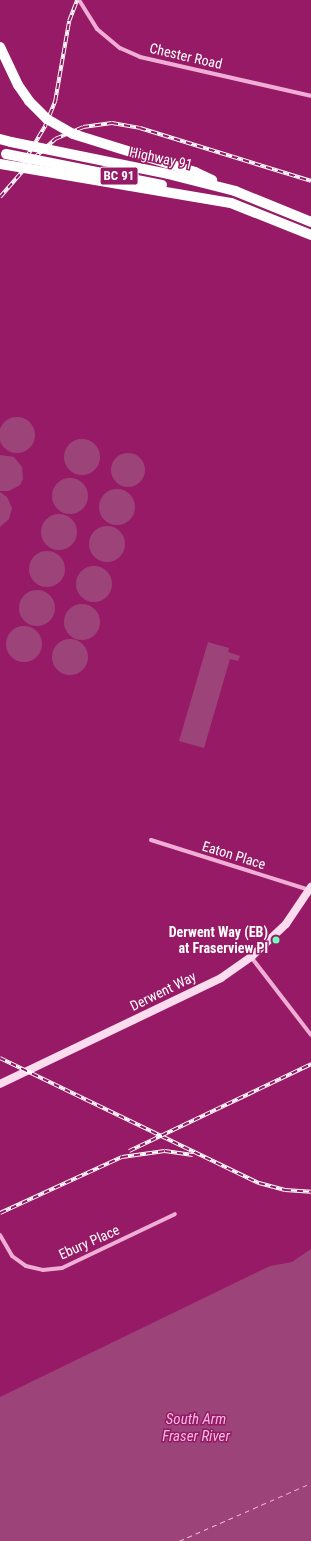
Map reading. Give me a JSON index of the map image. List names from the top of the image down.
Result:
{
  "streets": {
    "highway": ["Highway 91", "BC 91"],
    "street": [
      "Chester Road",
      "Eaton Place",
      "Derwent Way",
      "Ebury Place"
    ]
  },
  "crossings": [
    ["Eaton Place", "Derwent Way"]
  ],
  "water": ["South Arm Fraser River"],
  "places": ["Derwent Way (EB) at Fraserview Pl"]
}
